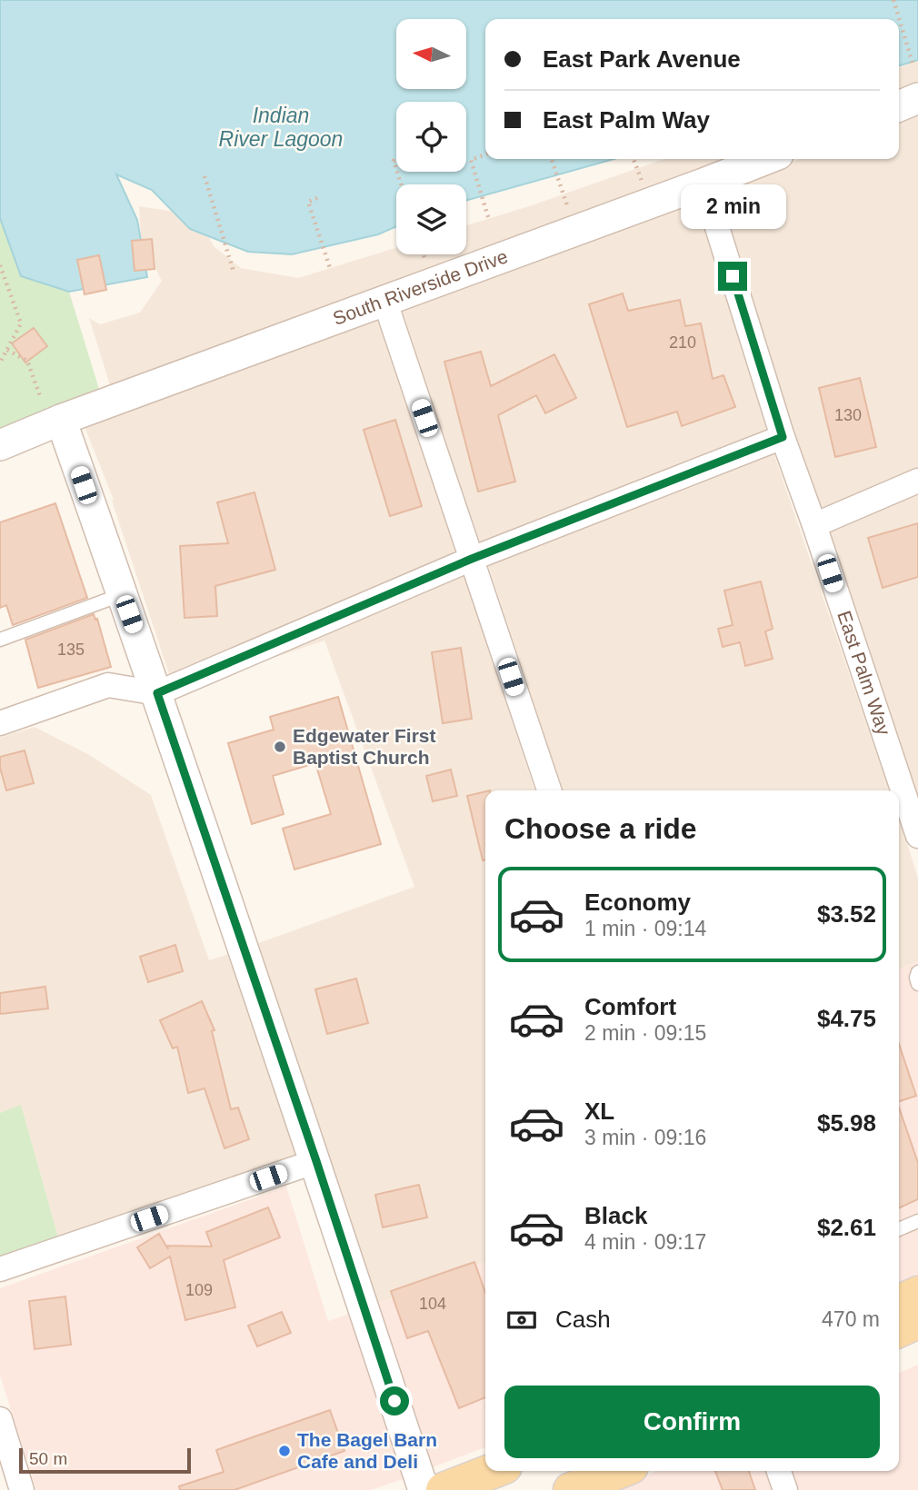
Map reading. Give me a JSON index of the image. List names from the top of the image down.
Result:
{
  "streets": {
    "street": ["South Riverside Drive", "East Palm Way"]
  },
  "crossings": [
    ["South Riverside Drive", "East Palm Way"]
  ],
  "water": ["Indian River Lagoon"],
  "places": ["Edgewater First Baptist Church", "The Bagel Barn Cafe and Deli"],
  "house_numbers": [
    "210",
    "130",
    "135",
    "109",
    "104"
  ],
  "scale_bar": "50 m",
  "north": "left",
  "page": {
    "banner": ["East Park Avenue", "East Palm Way"],
    "bubble": "2 min",
    "heading": "Choose a ride",
    "list": [
      {
        "name": "Economy",
        "note": "1 min · 09:14",
        "value": "$3.52"
      },
      {
        "name": "Comfort",
        "note": "2 min · 09:15",
        "value": "$4.75"
      },
      {
        "name": "XL",
        "note": "3 min · 09:16",
        "value": "$5.98"
      },
      {
        "name": "Black",
        "note": "4 min · 09:17",
        "value": "$2.61"
      }
    ],
    "pay": ["Cash", "470 m"],
    "buttons": "Confirm",
    "scale": "50 m"
  }
}
